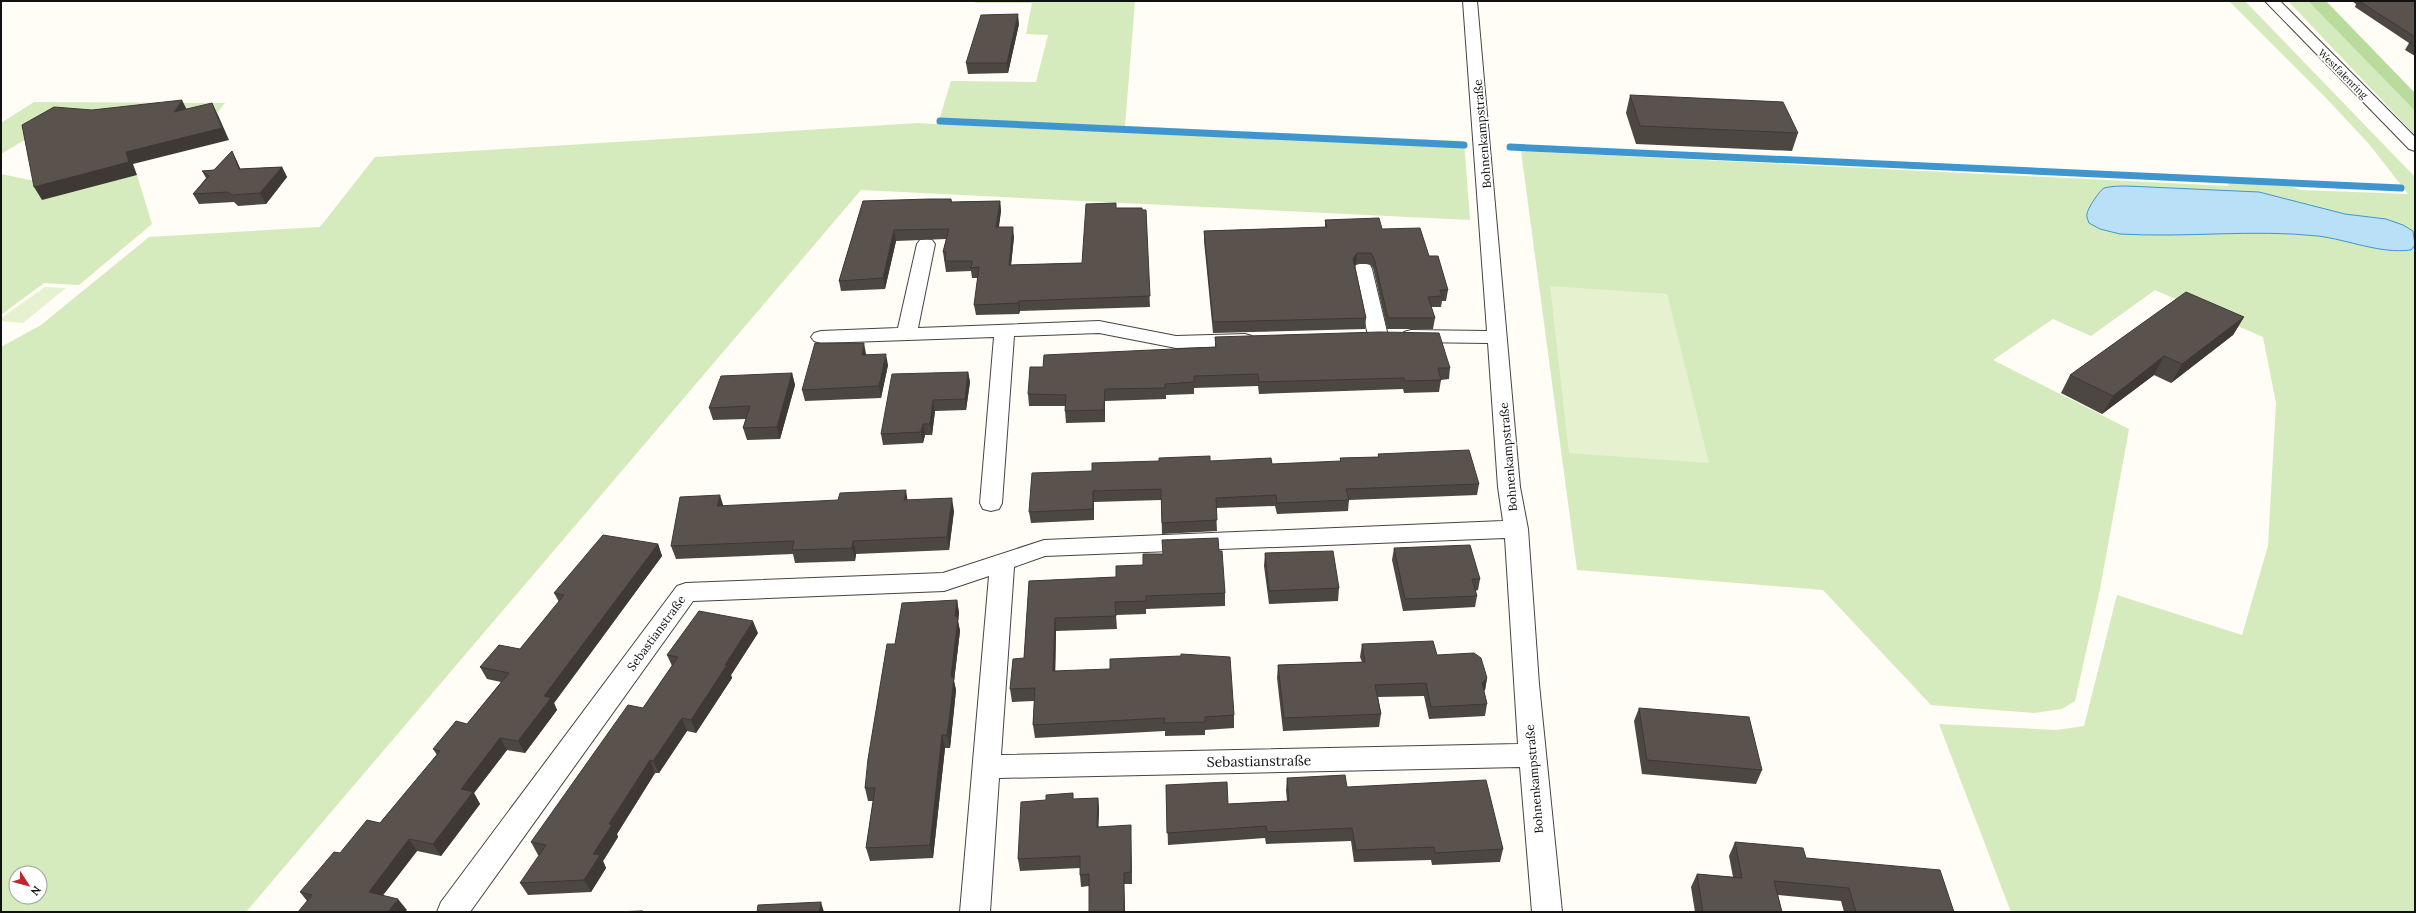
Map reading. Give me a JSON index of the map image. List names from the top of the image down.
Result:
{
  "streets": {
    "street": ["Westfalenring", "Bohnenkampstraße", "Sebastianstraße"]
  },
  "crossings": [
    ["Bohnenkampstraße", "Sebastianstraße"]
  ],
  "north": "bottom right"
}
